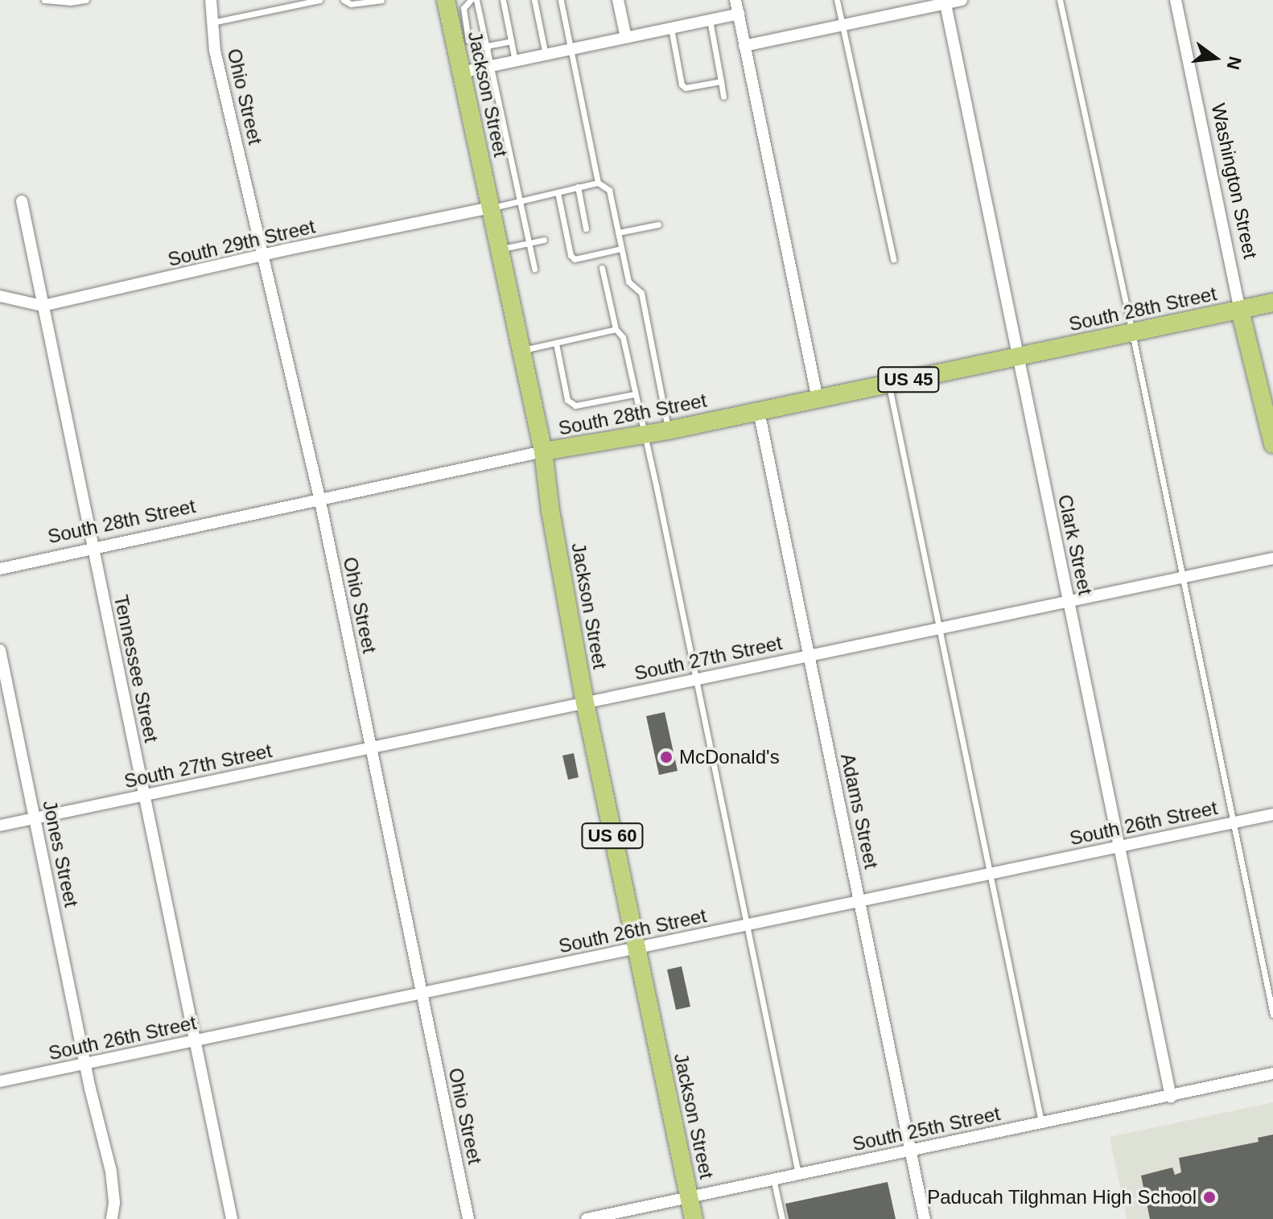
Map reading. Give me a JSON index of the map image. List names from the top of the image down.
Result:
{
  "streets": {
    "main road": [
      "Jackson Street",
      "Washington Street",
      "South 28th Street",
      "US 45",
      "US 60"
    ],
    "street": [
      "Ohio Street",
      "South 29th Street",
      "Clark Street",
      "South 27th Street",
      "Tennessee Street",
      "Adams Street",
      "South 26th Street",
      "Jones Street",
      "South 25th Street"
    ]
  },
  "crossings": [
    ["Jackson Street", "South 29th Street"],
    ["Jackson Street", "South 28th Street"],
    ["Jackson Street", "South 27th Street"],
    ["Jackson Street", "South 26th Street"],
    ["Jackson Street", "South 25th Street"],
    ["Ohio Street", "South 29th Street"],
    ["Ohio Street", "South 28th Street"],
    ["Ohio Street", "South 27th Street"],
    ["Ohio Street", "South 26th Street"],
    ["Washington Street", "South 28th Street"],
    ["South 29th Street", "Tennessee Street"],
    ["South 28th Street", "Clark Street"],
    ["South 28th Street", "Tennessee Street"],
    ["South 28th Street", "Adams Street"],
    ["Clark Street", "South 27th Street"],
    ["Clark Street", "South 26th Street"],
    ["Clark Street", "South 25th Street"],
    ["South 27th Street", "Tennessee Street"],
    ["South 27th Street", "Adams Street"],
    ["South 27th Street", "Jones Street"],
    ["Tennessee Street", "South 26th Street"],
    ["Adams Street", "South 26th Street"],
    ["Adams Street", "South 25th Street"],
    ["South 26th Street", "Jones Street"]
  ],
  "places": ["McDonald's", "Paducah Tilghman High School"],
  "north": "right"
}
